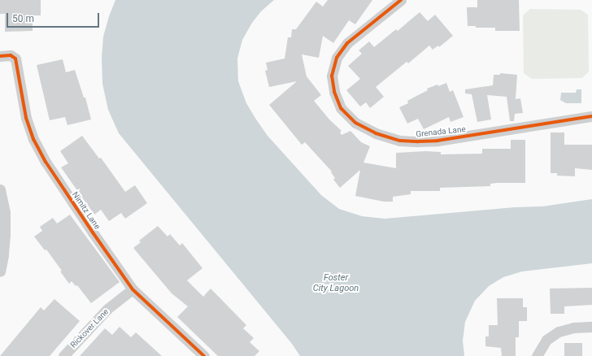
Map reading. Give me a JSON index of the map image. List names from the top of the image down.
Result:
{
  "streets": {
    "street": ["Grenada Lane", "Nimitz Lane", "Rickover Lane"]
  },
  "crossings": [
    ["Nimitz Lane", "Rickover Lane"]
  ],
  "water": ["Foster City Lagoon"],
  "scale_bar": "50 m"
}
